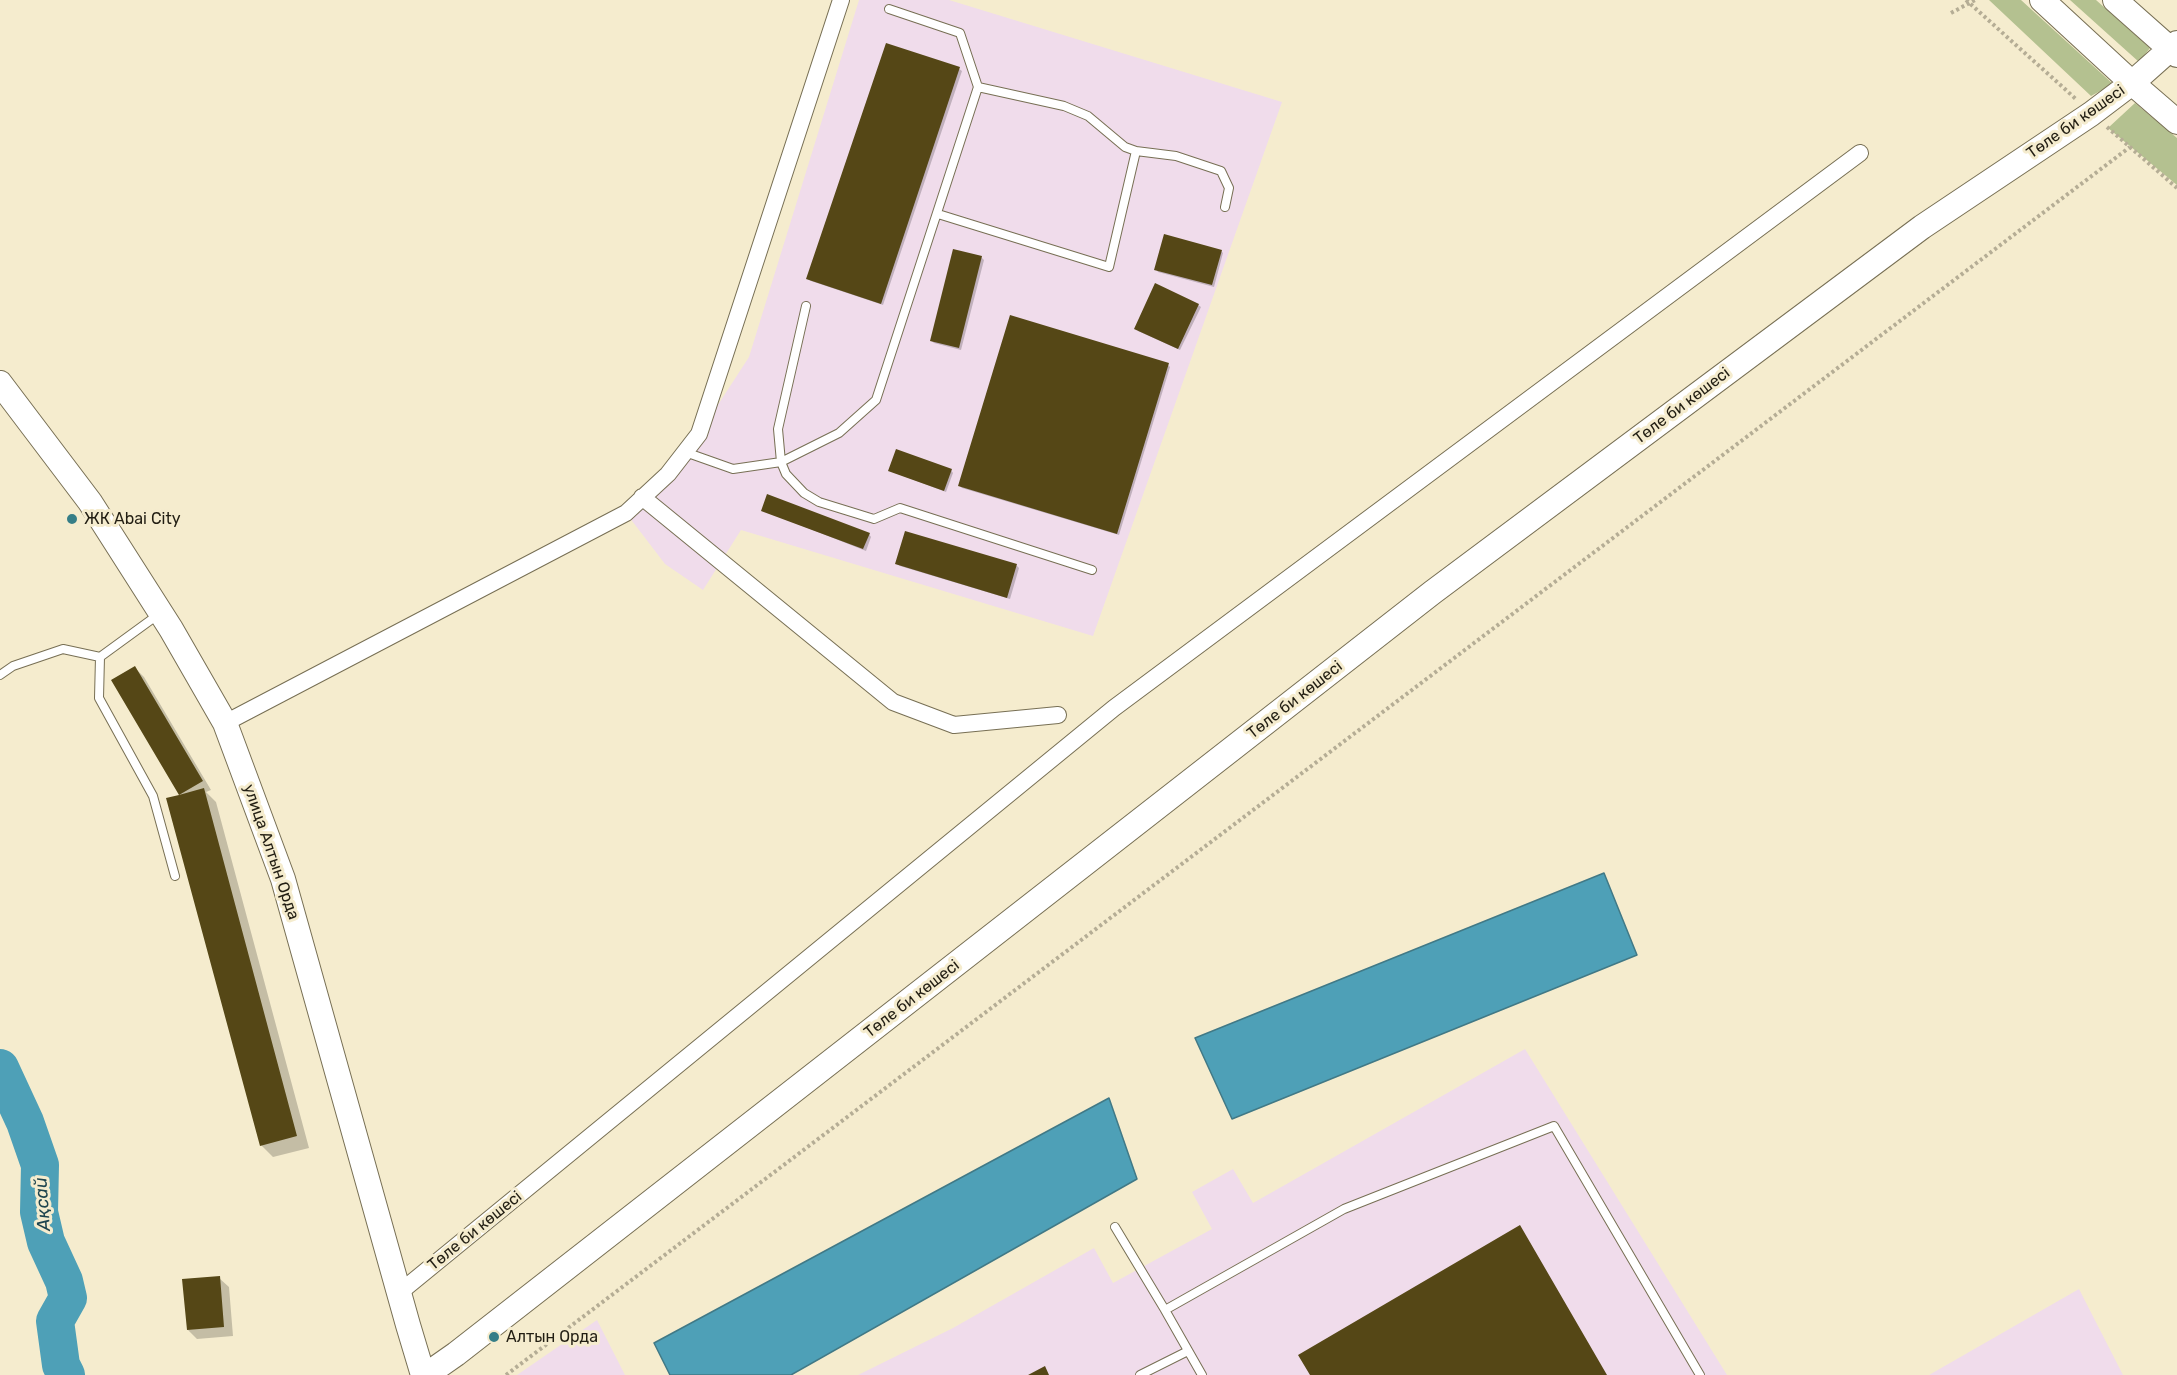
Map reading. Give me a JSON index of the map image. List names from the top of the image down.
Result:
{
  "streets": {
    "main road": ["Төле би көшесі", "улица Алтын Орда"]
  },
  "crossings": [
    ["Төле би көшесі", "улица Алтын Орда"]
  ],
  "water": ["Ақсай"],
  "places": ["ЖК Abai City", "Алтын Орда"]
}
